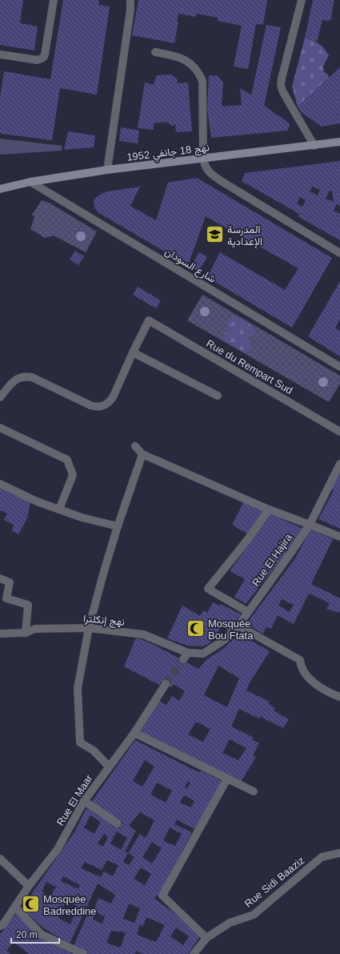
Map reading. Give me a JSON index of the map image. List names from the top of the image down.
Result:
{
  "streets": {
    "main road": ["نهج 18 جانفي 1952"],
    "street": [
      "شارع السودان",
      "Rue du Rempart Sud",
      "Rue El Hajira",
      "نهج إنكلترا",
      "Rue El Maar",
      "Rue Sidi Baaziz"
    ]
  },
  "crossings": [
    ["نهج 18 جانفي 1952", "شارع السودان"],
    ["Rue El Hajira", "نهج إنكلترا"]
  ],
  "places": {
    "school or university": ["المدرسة الإعدادية"],
    "mosque": ["Mosquée Bou Ftata", "Mosquée Badreddine"]
  },
  "scale_bar": "20 m"
}
